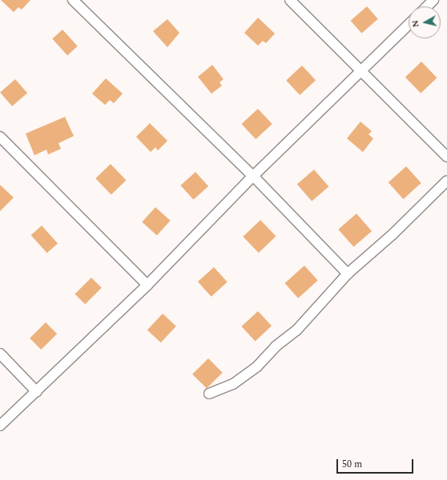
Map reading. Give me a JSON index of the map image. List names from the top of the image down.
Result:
{
  "scale_bar": "50 m",
  "north": "left"
}
